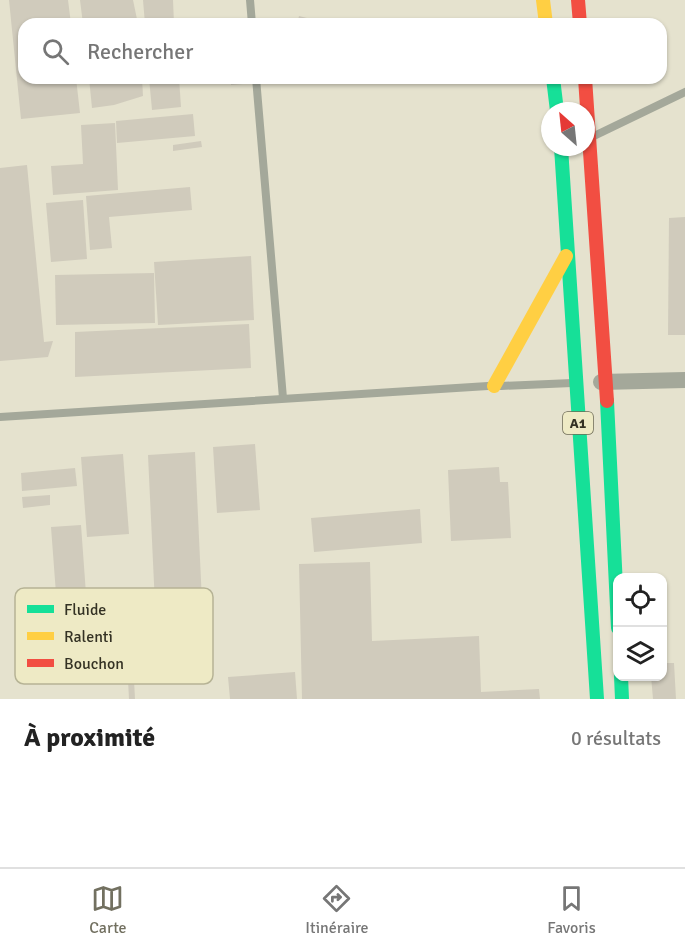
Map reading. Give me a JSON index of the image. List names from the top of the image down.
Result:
{
  "streets": {
    "highway": ["A1"]
  },
  "legend": ["Fluide", "Ralenti", "Bouchon"],
  "north": "top left",
  "page": {
    "search": "Rechercher",
    "heading": ["À proximité", "0 résultats"],
    "nav": ["Carte", "Itinéraire", "Favoris"]
  }
}
